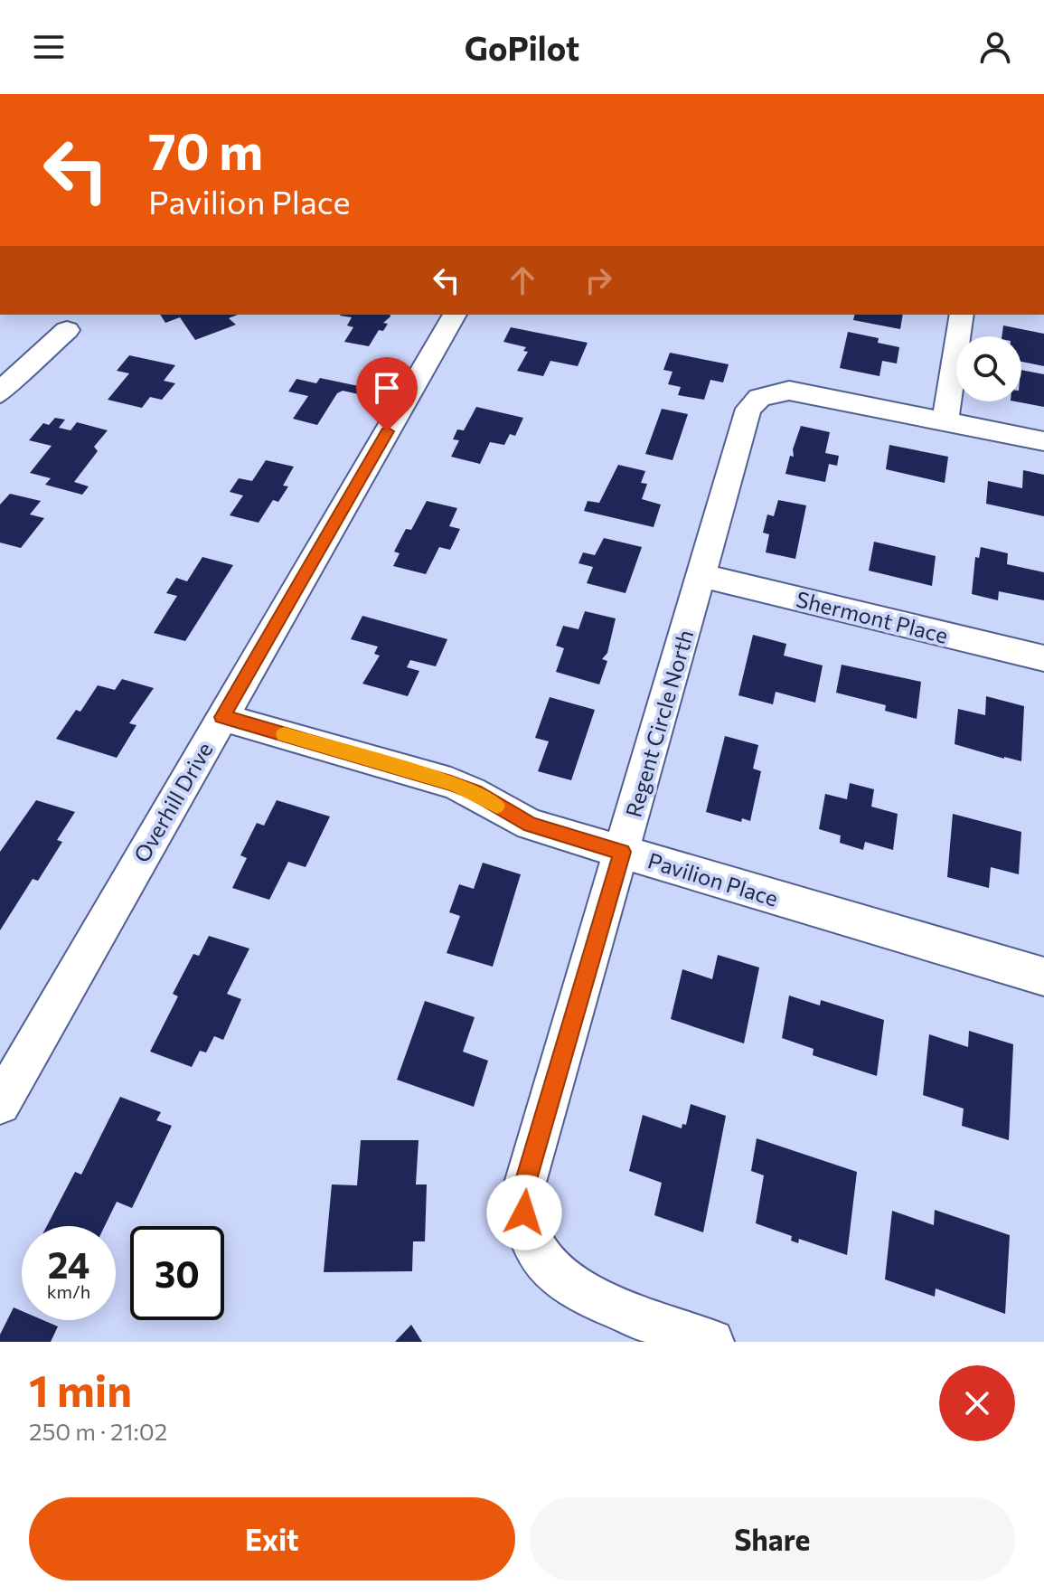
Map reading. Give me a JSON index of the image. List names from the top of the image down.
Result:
{
  "streets": {
    "street": [
      "Shermont Place",
      "Regent Circle North",
      "Overhill Drive",
      "Pavilion Place"
    ]
  },
  "crossings": [
    ["Shermont Place", "Regent Circle North"],
    ["Regent Circle North", "Pavilion Place"],
    ["Overhill Drive", "Pavilion Place"]
  ],
  "page": {
    "header": "GoPilot",
    "turn": ["70 m", "Pavilion Place"],
    "speed": "24 km/h",
    "limit": "30",
    "heading": ["1 min", "250 m · 21:02"],
    "buttons": ["Exit", "Share"]
  }
}
